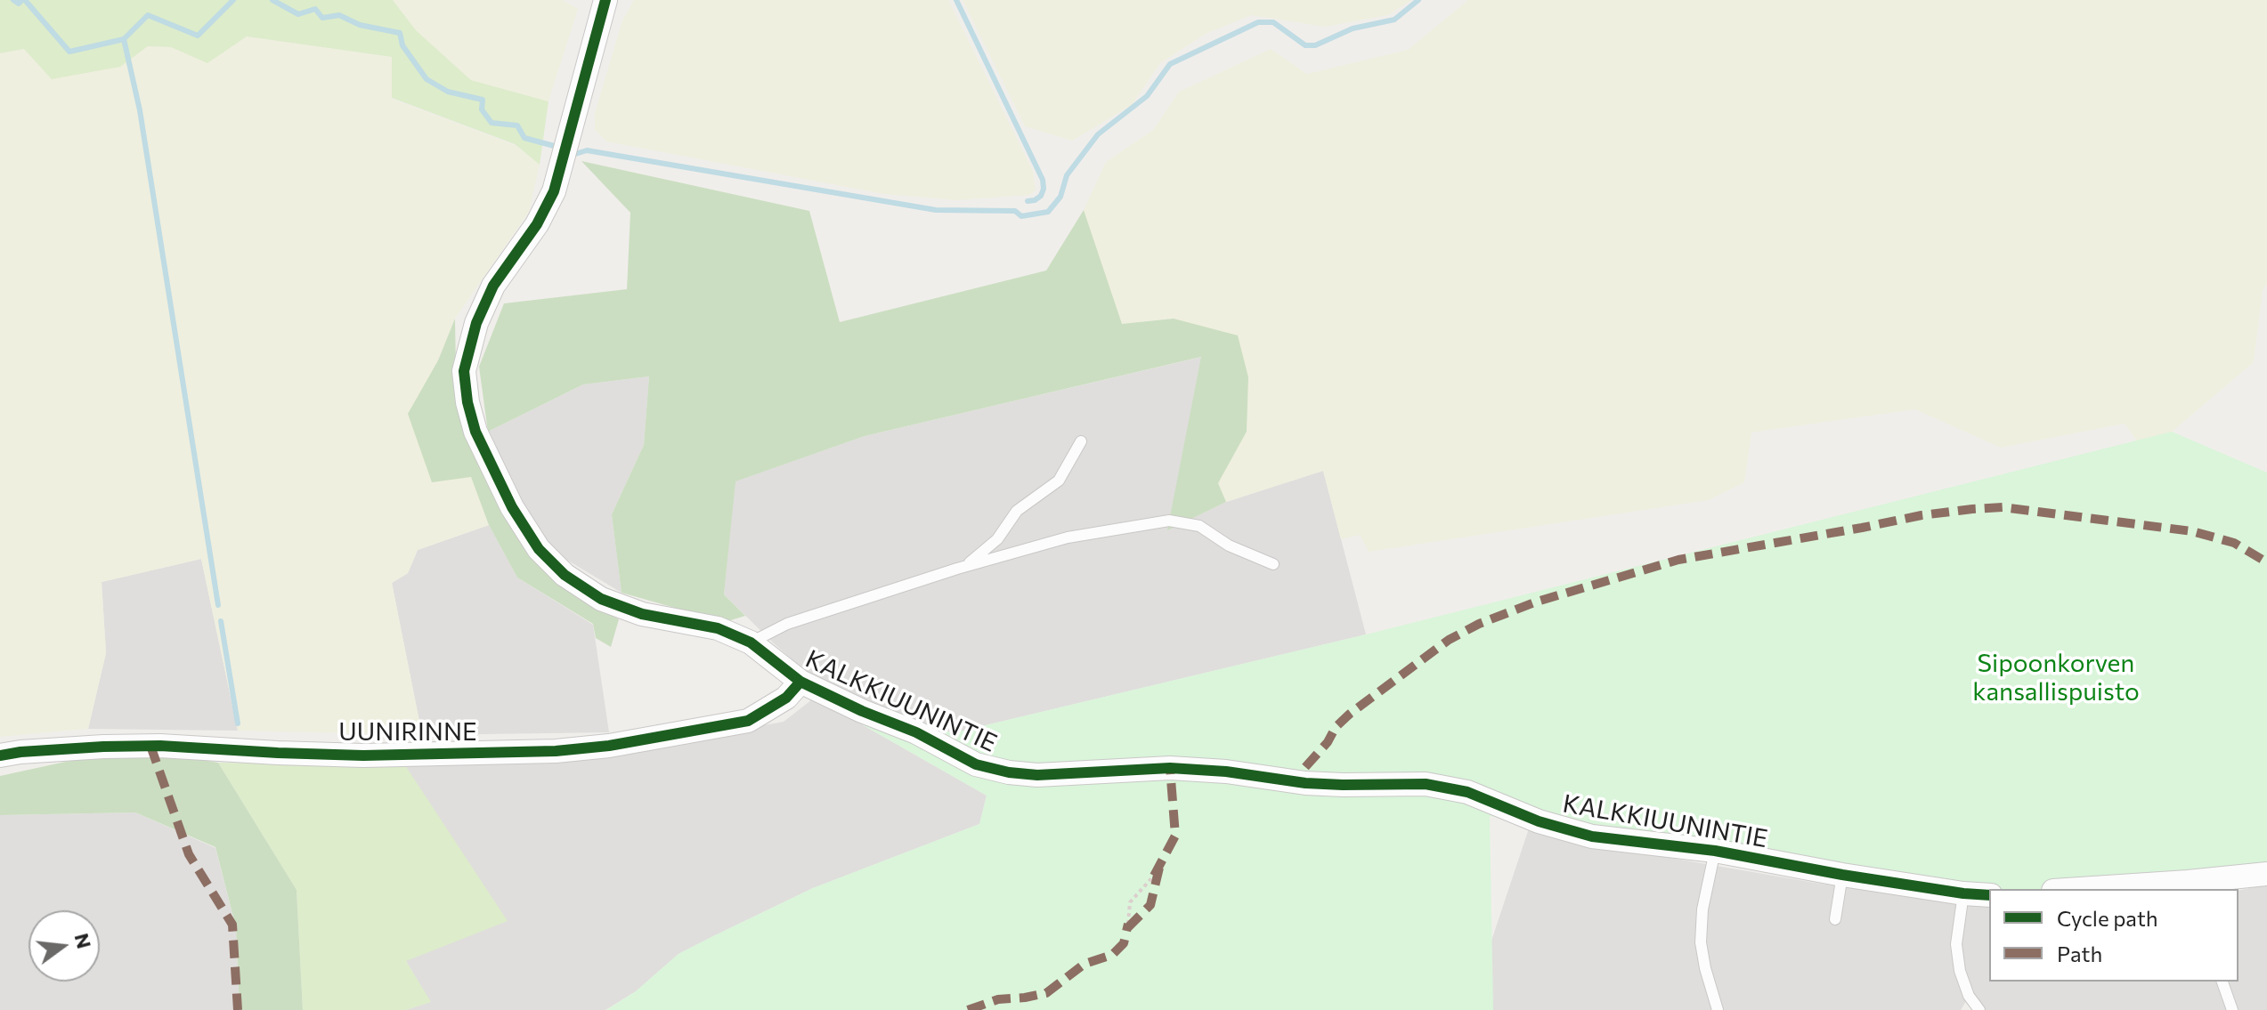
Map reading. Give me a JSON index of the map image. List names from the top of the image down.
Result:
{
  "streets": {
    "street": ["KALKKIUUNINTIE", "UUNIRINNE"]
  },
  "crossings": [
    ["KALKKIUUNINTIE", "UUNIRINNE"]
  ],
  "parks": ["Sipoonkorven kansallispuisto"],
  "legend": ["Cycle path", "Path"],
  "north": "right"
}
